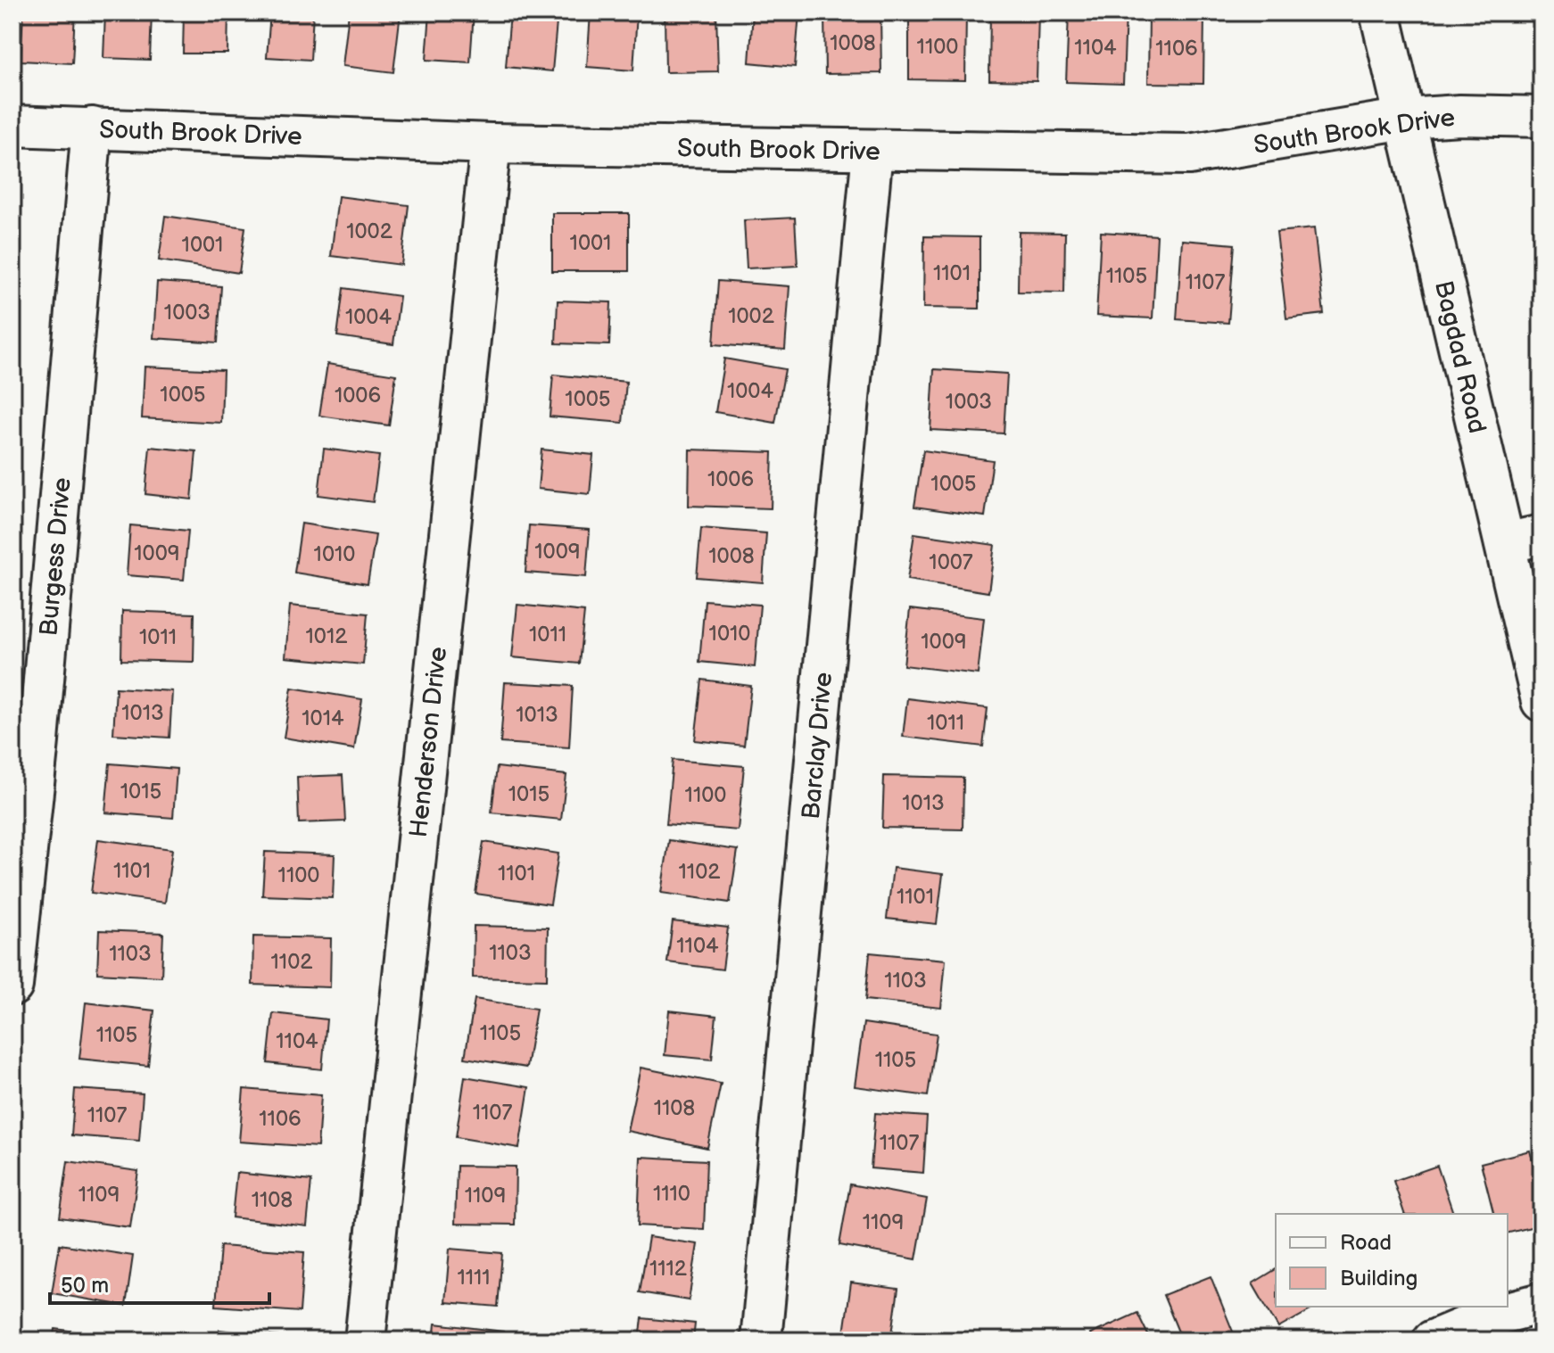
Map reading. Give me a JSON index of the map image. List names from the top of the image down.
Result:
{
  "streets": {
    "street": [
      "South Brook Drive",
      "Bagdad Road",
      "Burgess Drive",
      "Henderson Drive",
      "Barclay Drive"
    ]
  },
  "crossings": [
    ["South Brook Drive", "Bagdad Road"],
    ["South Brook Drive", "Burgess Drive"],
    ["South Brook Drive", "Henderson Drive"],
    ["South Brook Drive", "Barclay Drive"]
  ],
  "house_numbers": [
    "1008",
    "1100",
    "1104",
    "1106",
    "1002",
    "1001",
    "1001",
    "1101",
    "1105",
    "1107",
    "1003",
    "1002",
    "1004",
    "1004",
    "1005",
    "1006",
    "1005",
    "1003",
    "1006",
    "1005",
    "1009",
    "1009",
    "1010",
    "1008",
    "1007",
    "1010",
    "1011",
    "1012",
    "1011",
    "1009",
    "1013",
    "1013",
    "1014",
    "1011",
    "1015",
    "1015",
    "1100",
    "1013",
    "1101",
    "1102",
    "1101",
    "1100",
    "1101",
    "1104",
    "1103",
    "1103",
    "1102",
    "1103",
    "1105",
    "1105",
    "1104",
    "1105",
    "1108",
    "1107",
    "1107",
    "1106",
    "1107",
    "1110",
    "1109",
    "1109",
    "1108",
    "1109",
    "1112",
    "1111"
  ],
  "legend": ["Road", "Building"],
  "scale_bar": "50 m"
}
